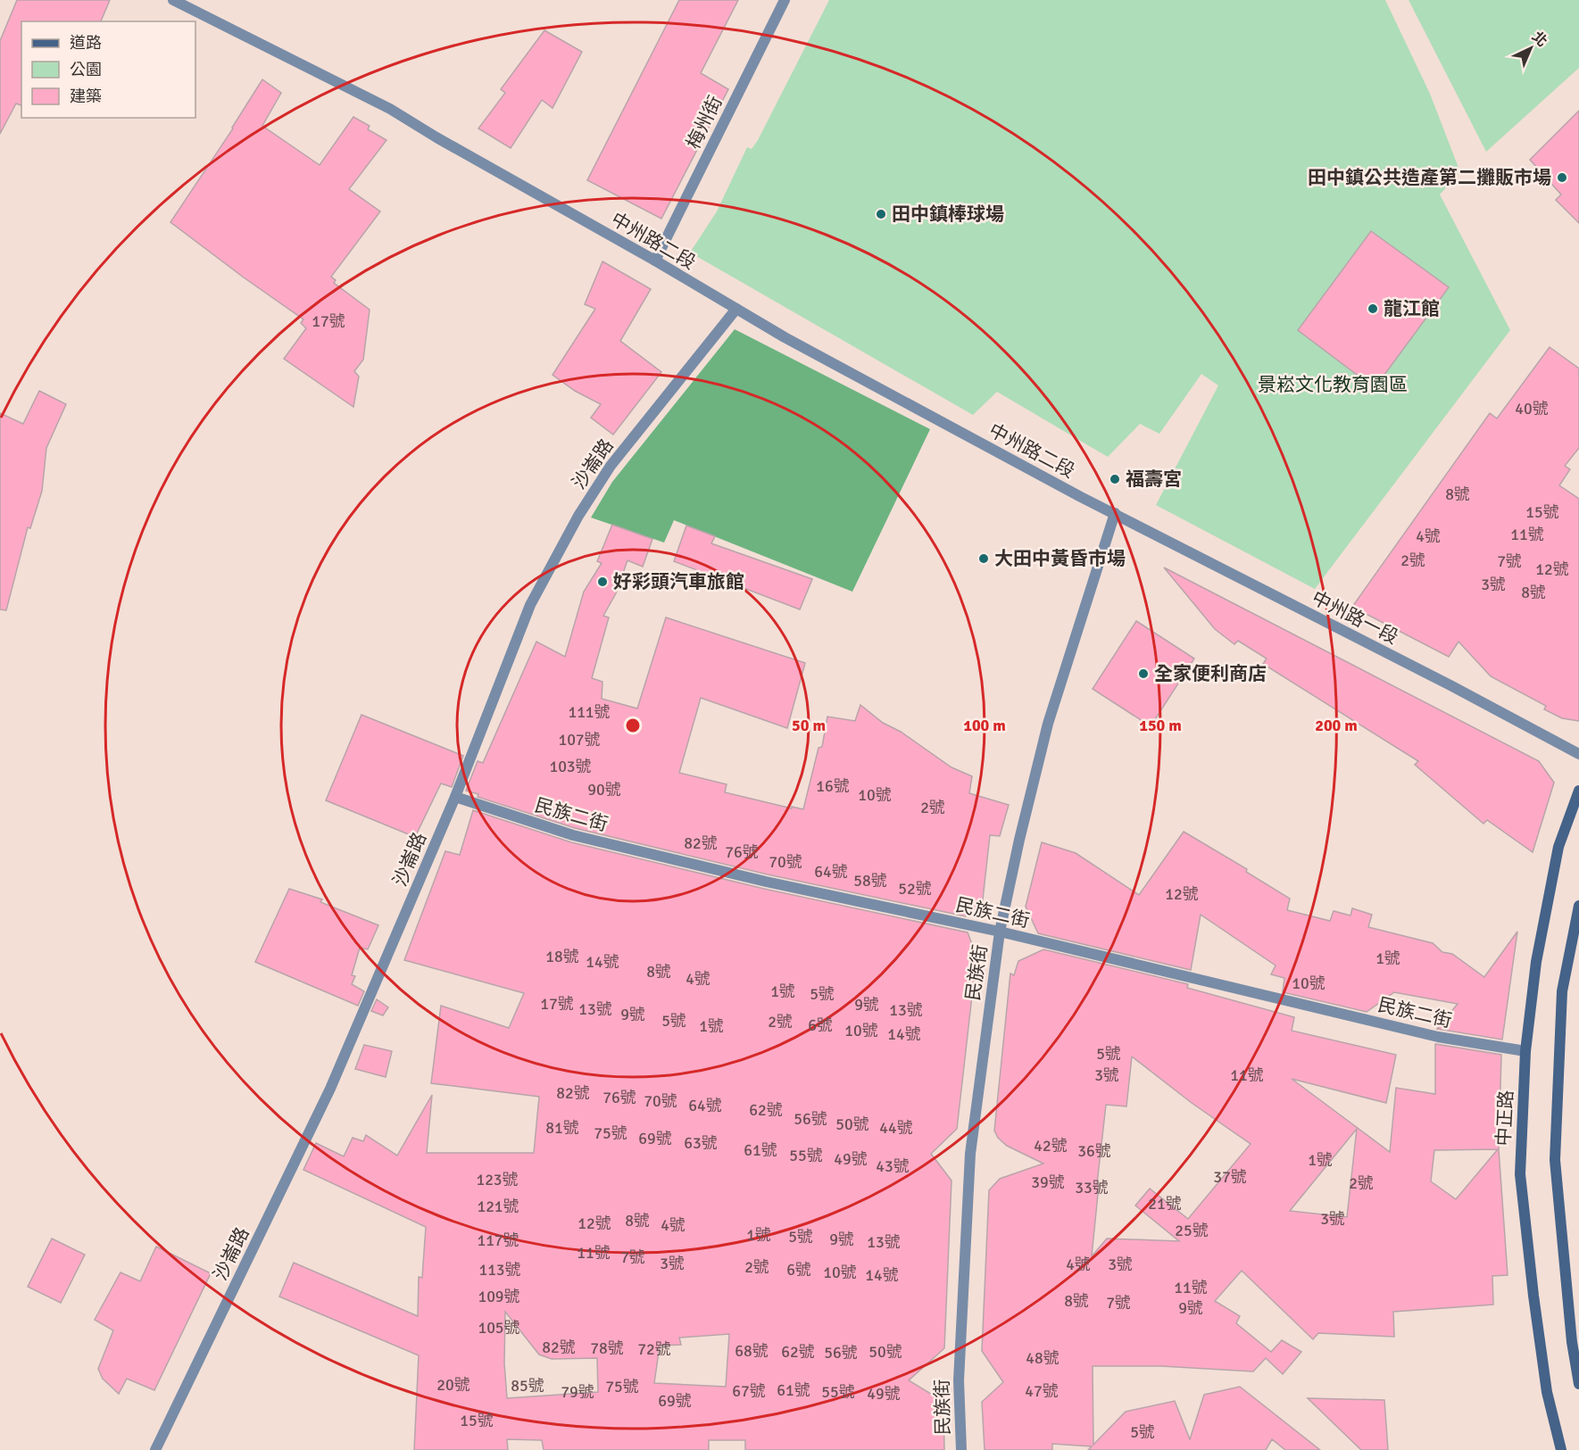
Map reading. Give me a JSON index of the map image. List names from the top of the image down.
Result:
{
  "streets": {
    "main road": ["中正路"],
    "street": [
      "梅州街",
      "中州路二段",
      "沙崙路",
      "中州路一段",
      "民族二街",
      "民族街"
    ]
  },
  "crossings": [
    ["梅州街", "中州路二段"],
    ["中州路二段", "沙崙路"],
    ["中州路二段", "中州路一段"],
    ["中州路二段", "民族街"],
    ["沙崙路", "民族二街"],
    ["中州路一段", "民族街"],
    ["民族二街", "民族街"],
    ["民族二街", "中正路"]
  ],
  "parks": ["景崧文化教育園區"],
  "places": [
    "田中鎮公共造產第二攤販市場",
    "田中鎮棒球場",
    "龍江館",
    "福壽宮",
    "大田中黃昏市場",
    "好彩頭汽車旅館",
    "全家便利商店"
  ],
  "house_numbers": [
    "17號",
    "40號",
    "8號",
    "15號",
    "11號",
    "4號",
    "2號",
    "7號",
    "12號",
    "3號",
    "8號",
    "111號",
    "107號",
    "103號",
    "16號",
    "90號",
    "10號",
    "2號",
    "82號",
    "76號",
    "70號",
    "64號",
    "58號",
    "52號",
    "12號",
    "18號",
    "1號",
    "14號",
    "8號",
    "4號",
    "10號",
    "1號",
    "5號",
    "17號",
    "9號",
    "13號",
    "13號",
    "9號",
    "5號",
    "2號",
    "6號",
    "1號",
    "10號",
    "14號",
    "5號",
    "3號",
    "11號",
    "82號",
    "76號",
    "70號",
    "64號",
    "62號",
    "56號",
    "50號",
    "81號",
    "44號",
    "75號",
    "69號",
    "63號",
    "42號",
    "61號",
    "36號",
    "55號",
    "49號",
    "1號",
    "43號",
    "37號",
    "123號",
    "39號",
    "2號",
    "33號",
    "21號",
    "121號",
    "3號",
    "8號",
    "12號",
    "4號",
    "25號",
    "1號",
    "5號",
    "9號",
    "117號",
    "13號",
    "11號",
    "7號",
    "3號",
    "4號",
    "3號",
    "2號",
    "113號",
    "6號",
    "10號",
    "14號",
    "11號",
    "109號",
    "8號",
    "7號",
    "9號",
    "105號",
    "82號",
    "78號",
    "72號",
    "68號",
    "62號",
    "50號",
    "56號",
    "48號",
    "20號",
    "85號",
    "75號",
    "61號",
    "67號",
    "47號",
    "79號",
    "55號",
    "49號",
    "69號",
    "15號",
    "5號"
  ],
  "legend": ["道路", "公園", "建築"],
  "north": "top right",
  "rings": [
    "50 m",
    "100 m",
    "150 m",
    "200 m"
  ]
}
